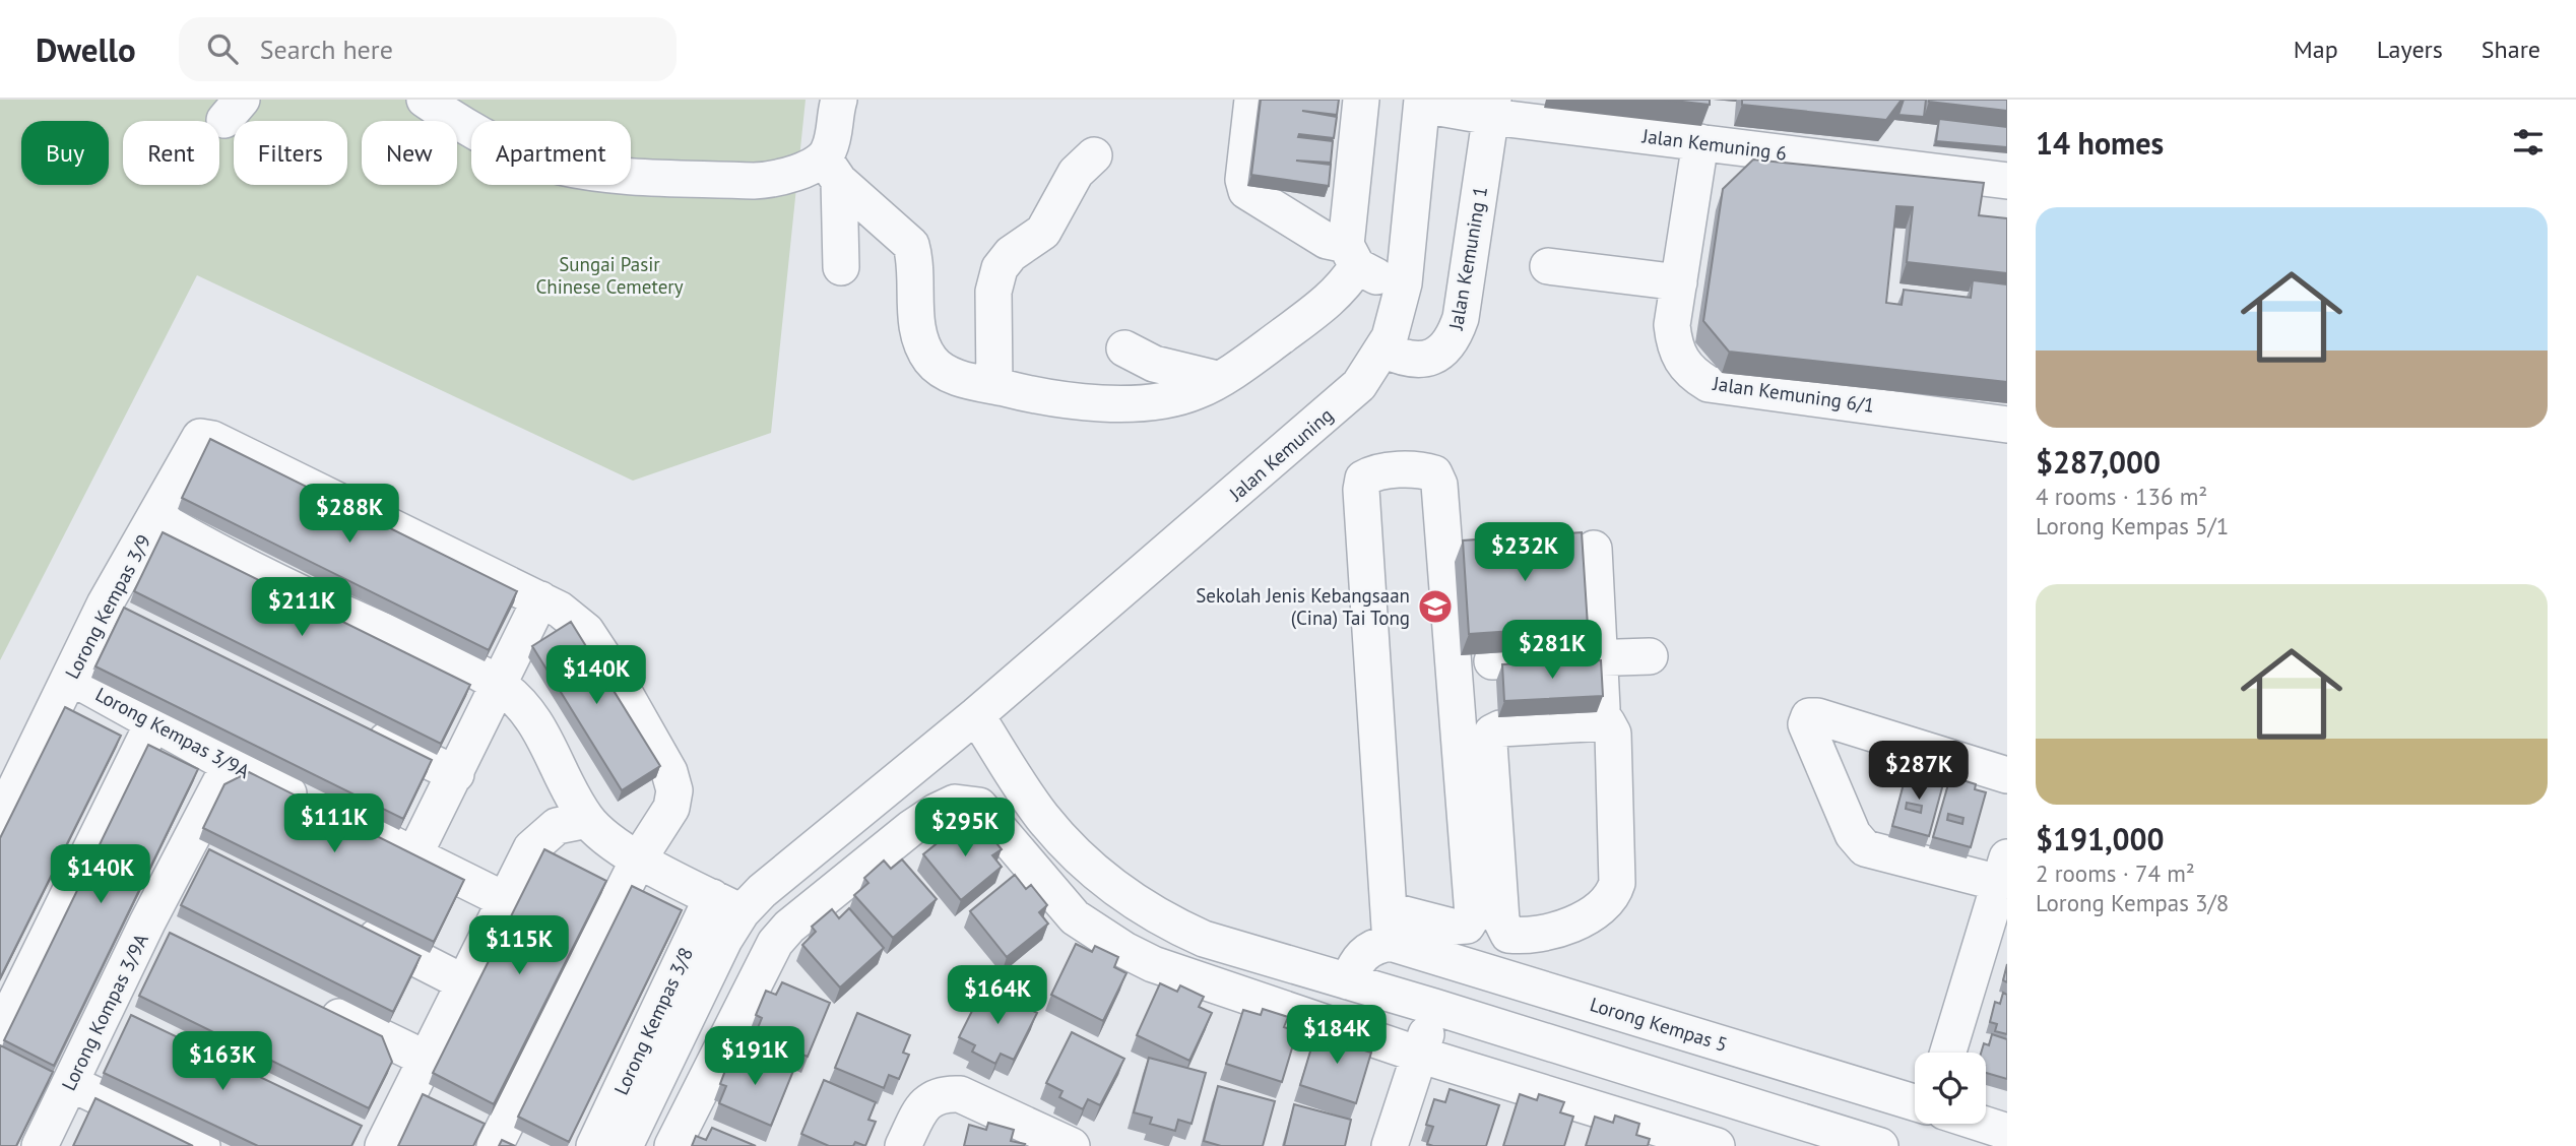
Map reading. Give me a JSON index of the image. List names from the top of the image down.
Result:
{
  "streets": {
    "street": [
      "Jalan Kemuning 6",
      "Jalan Kemuning 1",
      "Jalan Kemuning 6/1",
      "Jalan Kemuning",
      "Lorong Kempas 3/9",
      "Lorong Kempas 3/9A",
      "Lorong Kompas 3/9A",
      "Lorong Kempas 3/8",
      "Lorong Kempas 5"
    ]
  },
  "crossings": [
    ["Jalan Kemuning 6", "Jalan Kemuning 1"],
    ["Jalan Kemuning 6", "Jalan Kemuning 6/1"],
    ["Jalan Kemuning 6", "Jalan Kemuning"],
    ["Jalan Kemuning 1", "Jalan Kemuning"],
    ["Jalan Kemuning", "Lorong Kempas 3/8"],
    ["Lorong Kempas 3/9", "Lorong Kempas 3/9A"],
    ["Lorong Kempas 3/9A", "Lorong Kompas 3/9A"]
  ],
  "parks": ["Sungai Pasir Chinese Cemetery"],
  "places": {
    "school or university": ["Sekolah Jenis Kebangsaan (Cina) Tai Tong"]
  },
  "page": {
    "header": "Dwello",
    "search": "Search here",
    "nav": ["Map", "Layers", "Share"],
    "heading": "14 homes",
    "chip": [
      "Buy",
      "Rent",
      "Filters",
      "New",
      "Apartment"
    ],
    "list": [
      {
        "name": "$287,000",
        "note": "4 rooms · 136 m² · Lorong Kempas 5/1"
      },
      {
        "name": "$191,000",
        "note": "2 rooms · 74 m² · Lorong Kempas 3/8"
      }
    ],
    "price": [
      "$288K",
      "$232K",
      "$211K",
      "$281K",
      "$140K",
      "$287K",
      "$111K",
      "$295K",
      "$140K",
      "$115K",
      "$164K",
      "$184K",
      "$191K",
      "$163K"
    ]
  }
}
